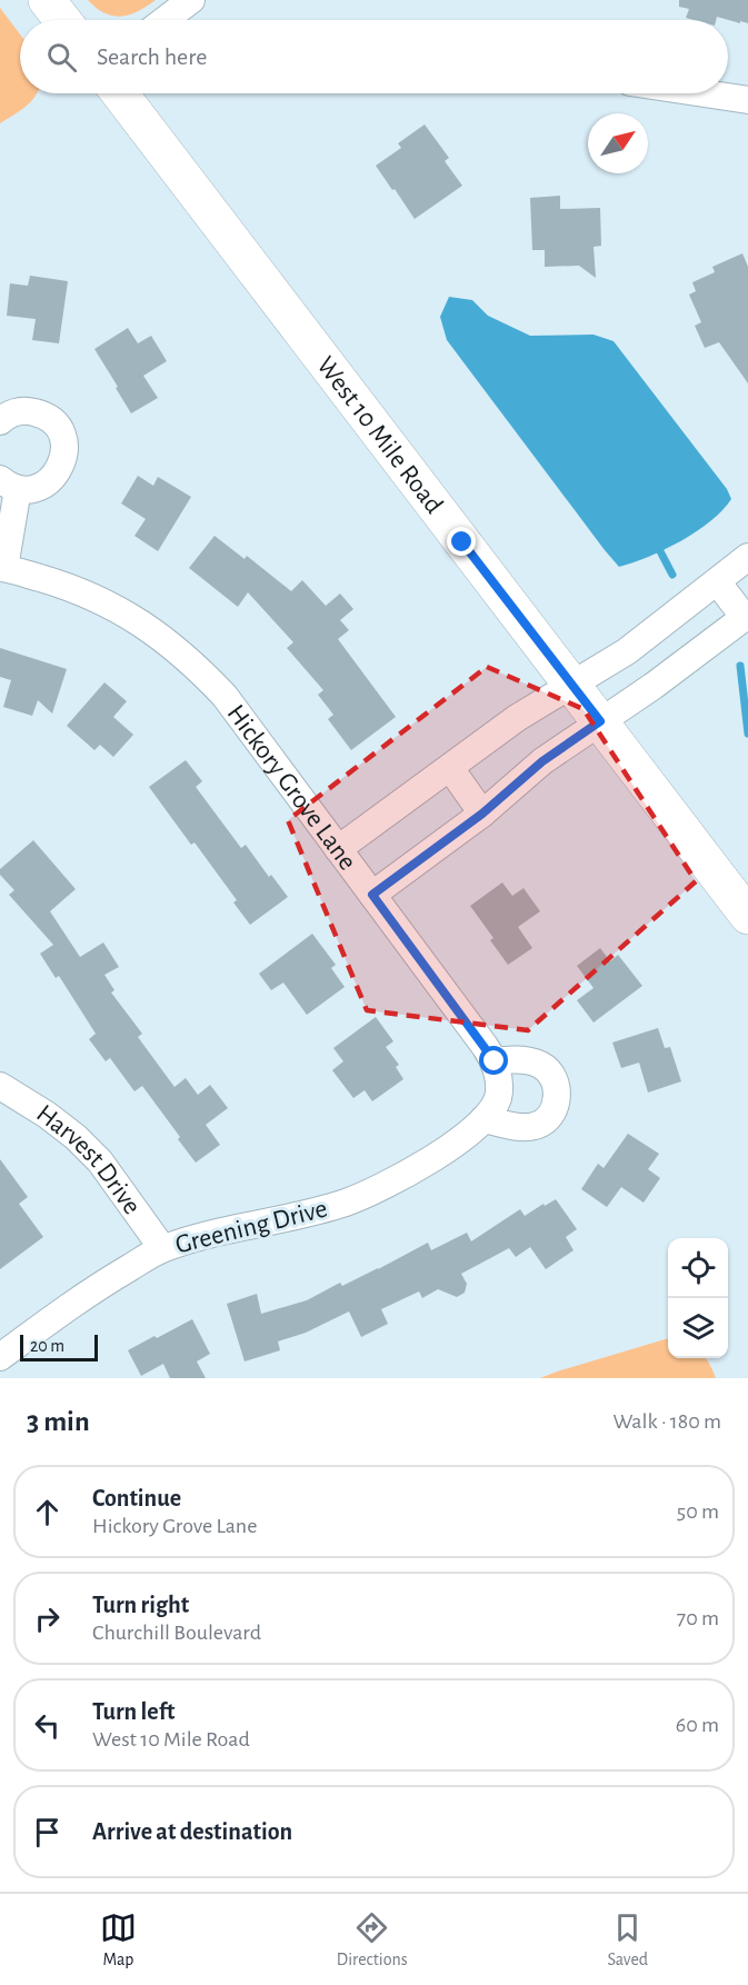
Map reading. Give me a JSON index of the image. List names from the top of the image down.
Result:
{
  "streets": {
    "main road": ["West 10 Mile Road"],
    "street": ["Hickory Grove Lane", "Harvest Drive", "Greening Drive"]
  },
  "crossings": [
    ["Hickory Grove Lane", "Greening Drive"],
    ["Harvest Drive", "Greening Drive"]
  ],
  "scale_bar": "20 m",
  "north": "top right",
  "page": {
    "search": "Search here",
    "scale": "20 m",
    "heading": ["3 min", "Walk · 180 m"],
    "list": [
      ["Continue", "Hickory Grove Lane", "50 m"],
      ["Turn right", "Churchill Boulevard", "70 m"],
      ["Turn left", "West 10 Mile Road", "60 m"],
      "Arrive at destination"
    ],
    "nav": ["Map", "Directions", "Saved"]
  }
}
